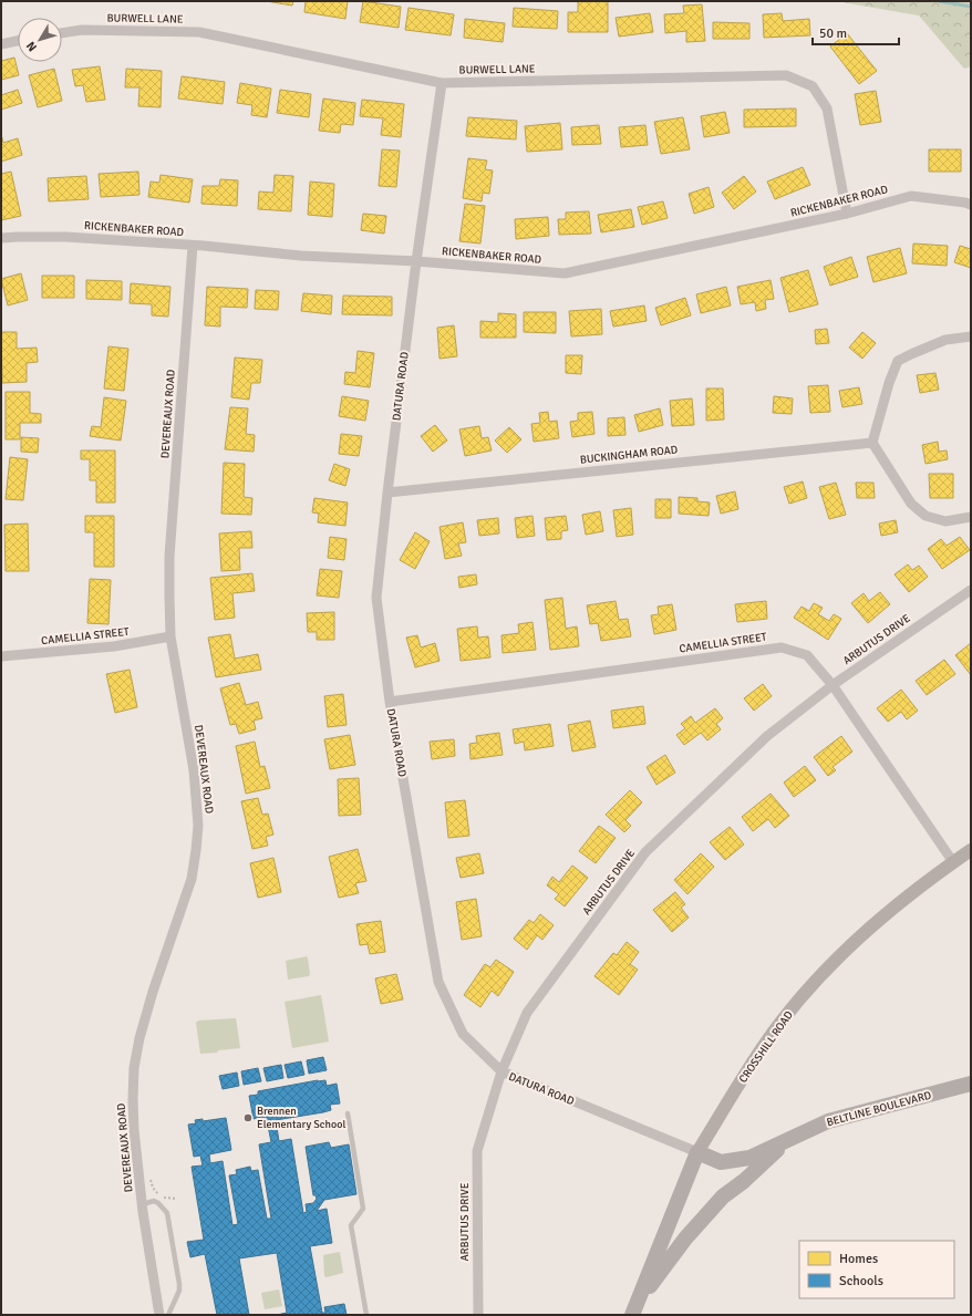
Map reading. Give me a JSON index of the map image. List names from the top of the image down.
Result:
{
  "streets": {
    "main road": ["DATURA ROAD", "CROSSHILL ROAD", "BELTLINE BOULEVARD"],
    "street": [
      "BURWELL LANE",
      "RICKENBAKER ROAD",
      "DEVEREAUX ROAD",
      "BUCKINGHAM ROAD",
      "CAMELLIA STREET",
      "ARBUTUS DRIVE"
    ]
  },
  "crossings": [
    ["BURWELL LANE", "RICKENBAKER ROAD"],
    ["BURWELL LANE", "DATURA ROAD"],
    ["RICKENBAKER ROAD", "DATURA ROAD"],
    ["RICKENBAKER ROAD", "DEVEREAUX ROAD"],
    ["DATURA ROAD", "BUCKINGHAM ROAD"],
    ["DATURA ROAD", "CAMELLIA STREET"],
    ["DATURA ROAD", "ARBUTUS DRIVE"],
    ["DATURA ROAD", "CROSSHILL ROAD"],
    ["DATURA ROAD", "BELTLINE BOULEVARD"],
    ["DEVEREAUX ROAD", "CAMELLIA STREET"],
    ["CAMELLIA STREET", "ARBUTUS DRIVE"],
    ["CAMELLIA STREET", "CROSSHILL ROAD"]
  ],
  "places": ["Brennen Elementary School"],
  "legend": ["Homes", "Schools"],
  "scale_bar": "50 m",
  "north": "bottom left"
}
